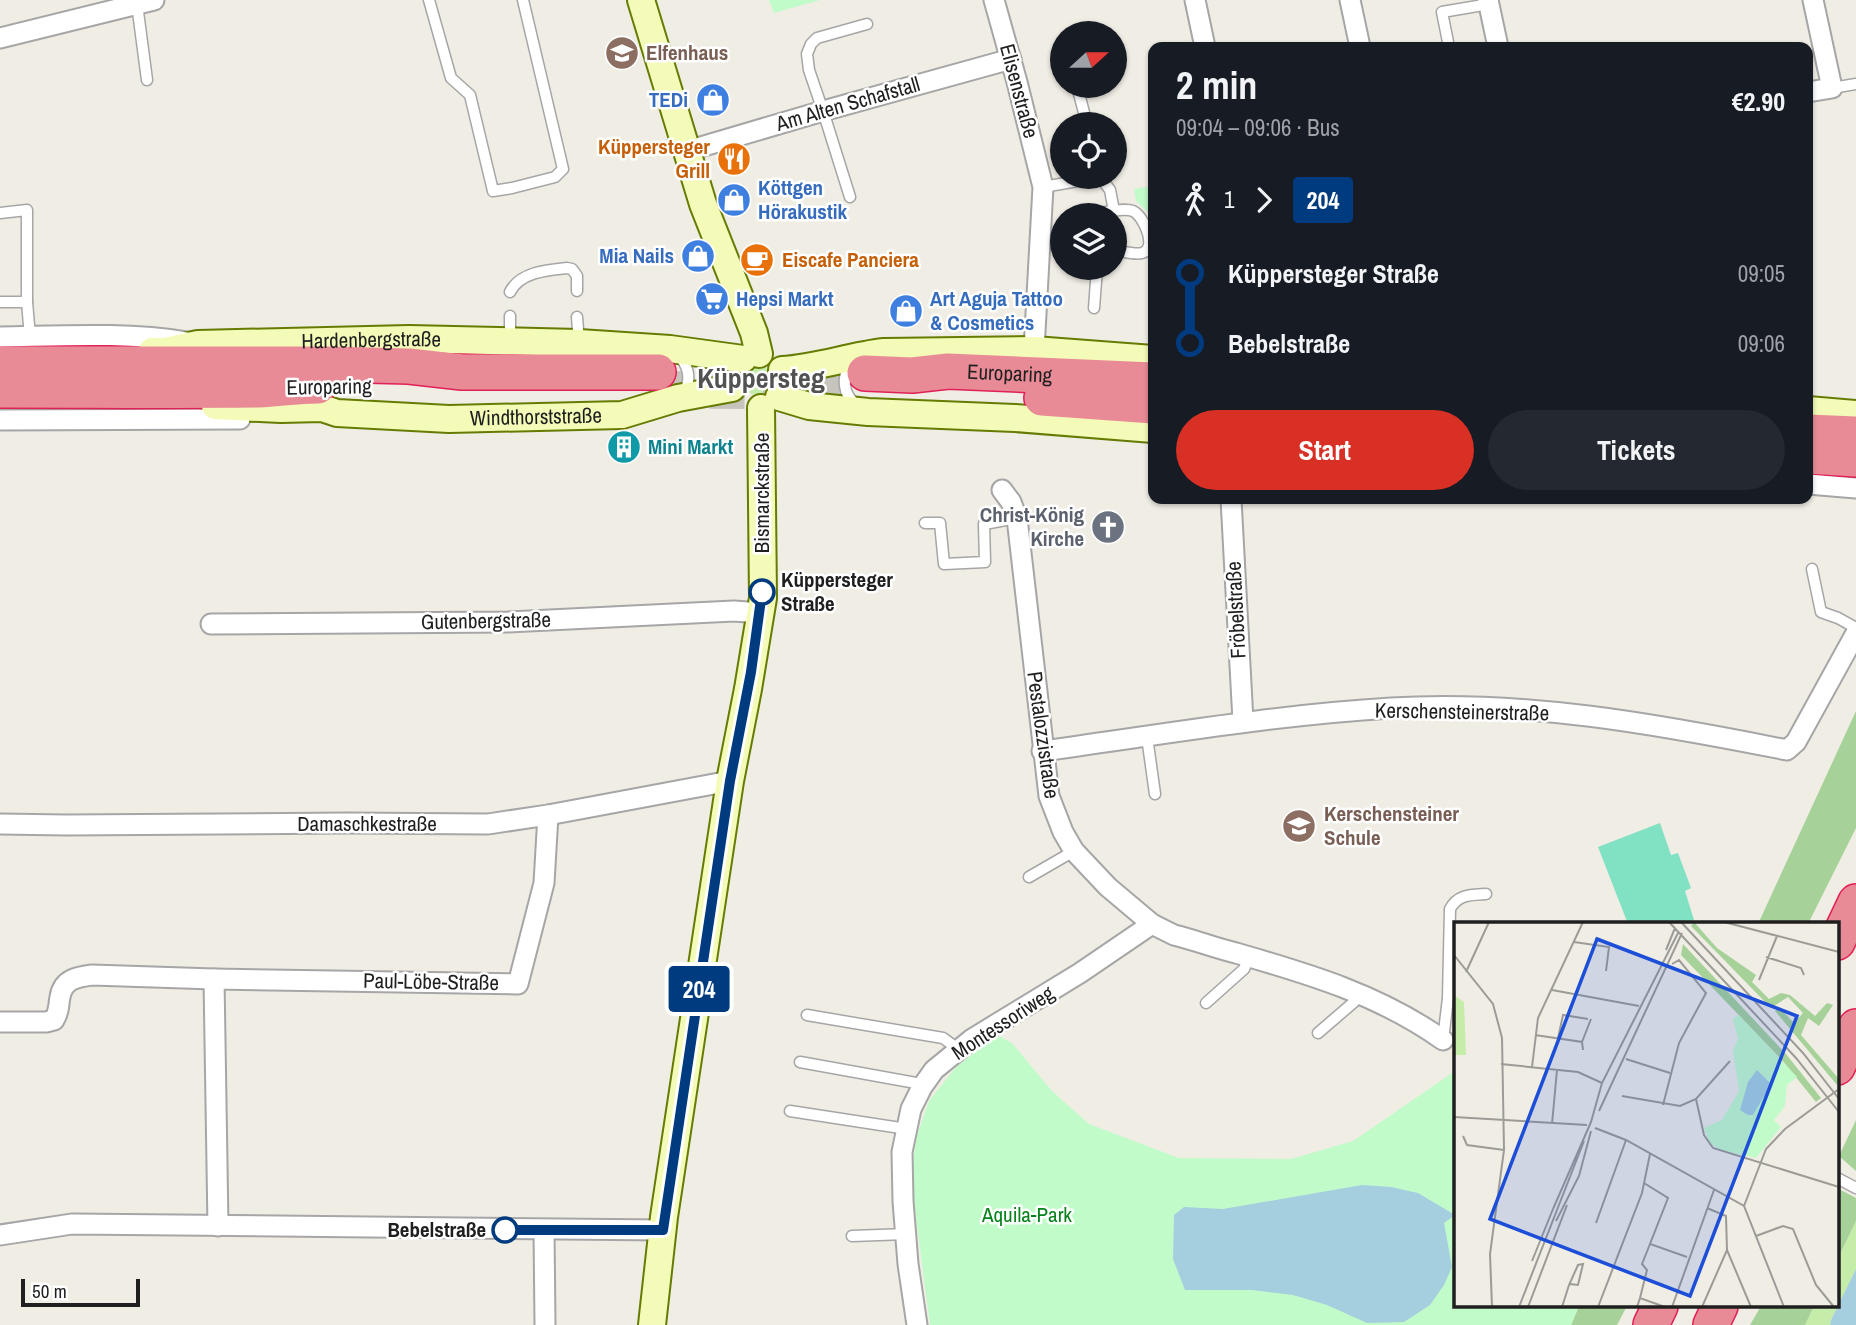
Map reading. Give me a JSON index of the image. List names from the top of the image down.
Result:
{
  "streets": {
    "highway": ["Europaring"],
    "main road": ["Hardenbergstraße", "Windthorststraße", "Bismarckstraße"],
    "street": [
      "Elisenstraße",
      "Am Alten Schafstall",
      "Fröbelstraße",
      "Gutenbergstraße",
      "Kerschensteinerstraße",
      "Pestalozzistraße",
      "Damaschkestraße",
      "Paul-Löbe-Straße",
      "Montessoriweg"
    ]
  },
  "crossings": [
    ["Elisenstraße", "Am Alten Schafstall"],
    ["Hardenbergstraße", "Europaring"],
    ["Hardenbergstraße", "Windthorststraße"],
    ["Hardenbergstraße", "Bismarckstraße"],
    ["Europaring", "Windthorststraße"],
    ["Windthorststraße", "Bismarckstraße"],
    ["Bismarckstraße", "Gutenbergstraße"],
    ["Bismarckstraße", "Damaschkestraße"],
    ["Fröbelstraße", "Kerschensteinerstraße"],
    ["Kerschensteinerstraße", "Pestalozzistraße"],
    ["Pestalozzistraße", "Montessoriweg"],
    ["Damaschkestraße", "Paul-Löbe-Straße"]
  ],
  "districts": ["Küppersteg"],
  "parks": ["Aquila-Park"],
  "places": {
    "school or university": ["Elfenhaus", "Kerschensteiner Schule"],
    "shop": [
      "TEDi",
      "Köttgen Hörakustik",
      "Mia Nails",
      "Art Aguja Tattoo & Cosmetics"
    ],
    "restaurant": ["Küppersteger Grill"],
    "cafe": ["Eiscafe Panciera"],
    "supermarket": ["Hepsi Markt"],
    "building": ["Mini Markt"],
    "church": ["Christ-König Kirche"],
    "other": ["Küppersteger Straße", "Bebelstraße"]
  },
  "lines": ["bus line 204"],
  "scale_bar": "50 m",
  "north": "right",
  "page": {
    "on_map": "204",
    "heading": ["2 min", "09:04 – 09:06 · Bus", "€2.90"],
    "legs": ["1", "204"],
    "list": [
      {
        "name": "Küppersteger Straße",
        "value": "09:05"
      },
      {
        "name": "Bebelstraße",
        "value": "09:06"
      }
    ],
    "buttons": ["Start", "Tickets"],
    "scale": "50 m"
  }
}
